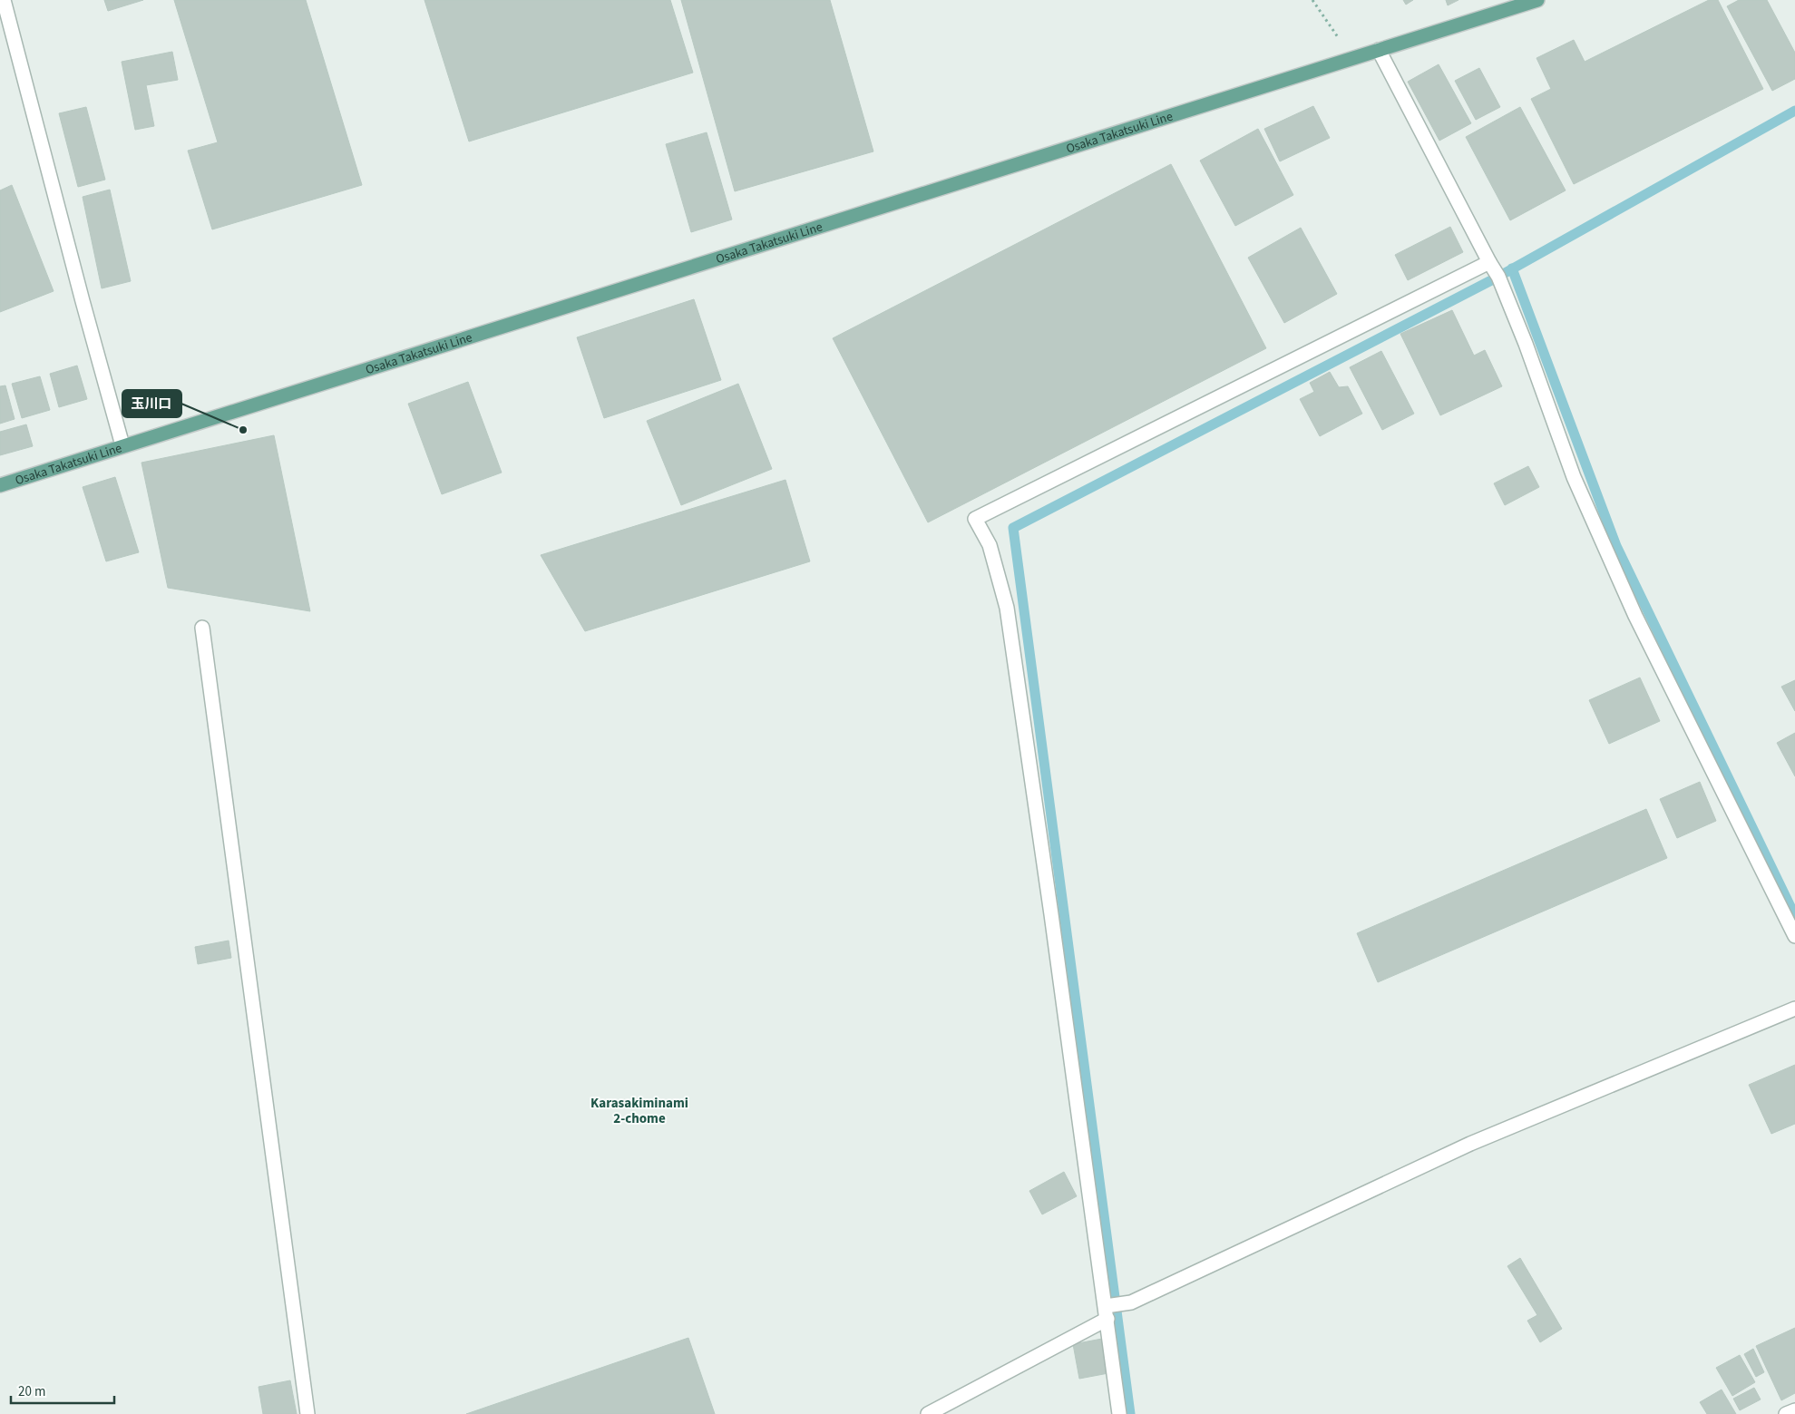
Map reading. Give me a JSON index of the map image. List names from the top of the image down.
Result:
{
  "streets": {
    "main road": ["Osaka Takatsuki Line"]
  },
  "districts": ["Karasakiminami 2-chome"],
  "places": ["玉川口"],
  "scale_bar": "20 m"
}
